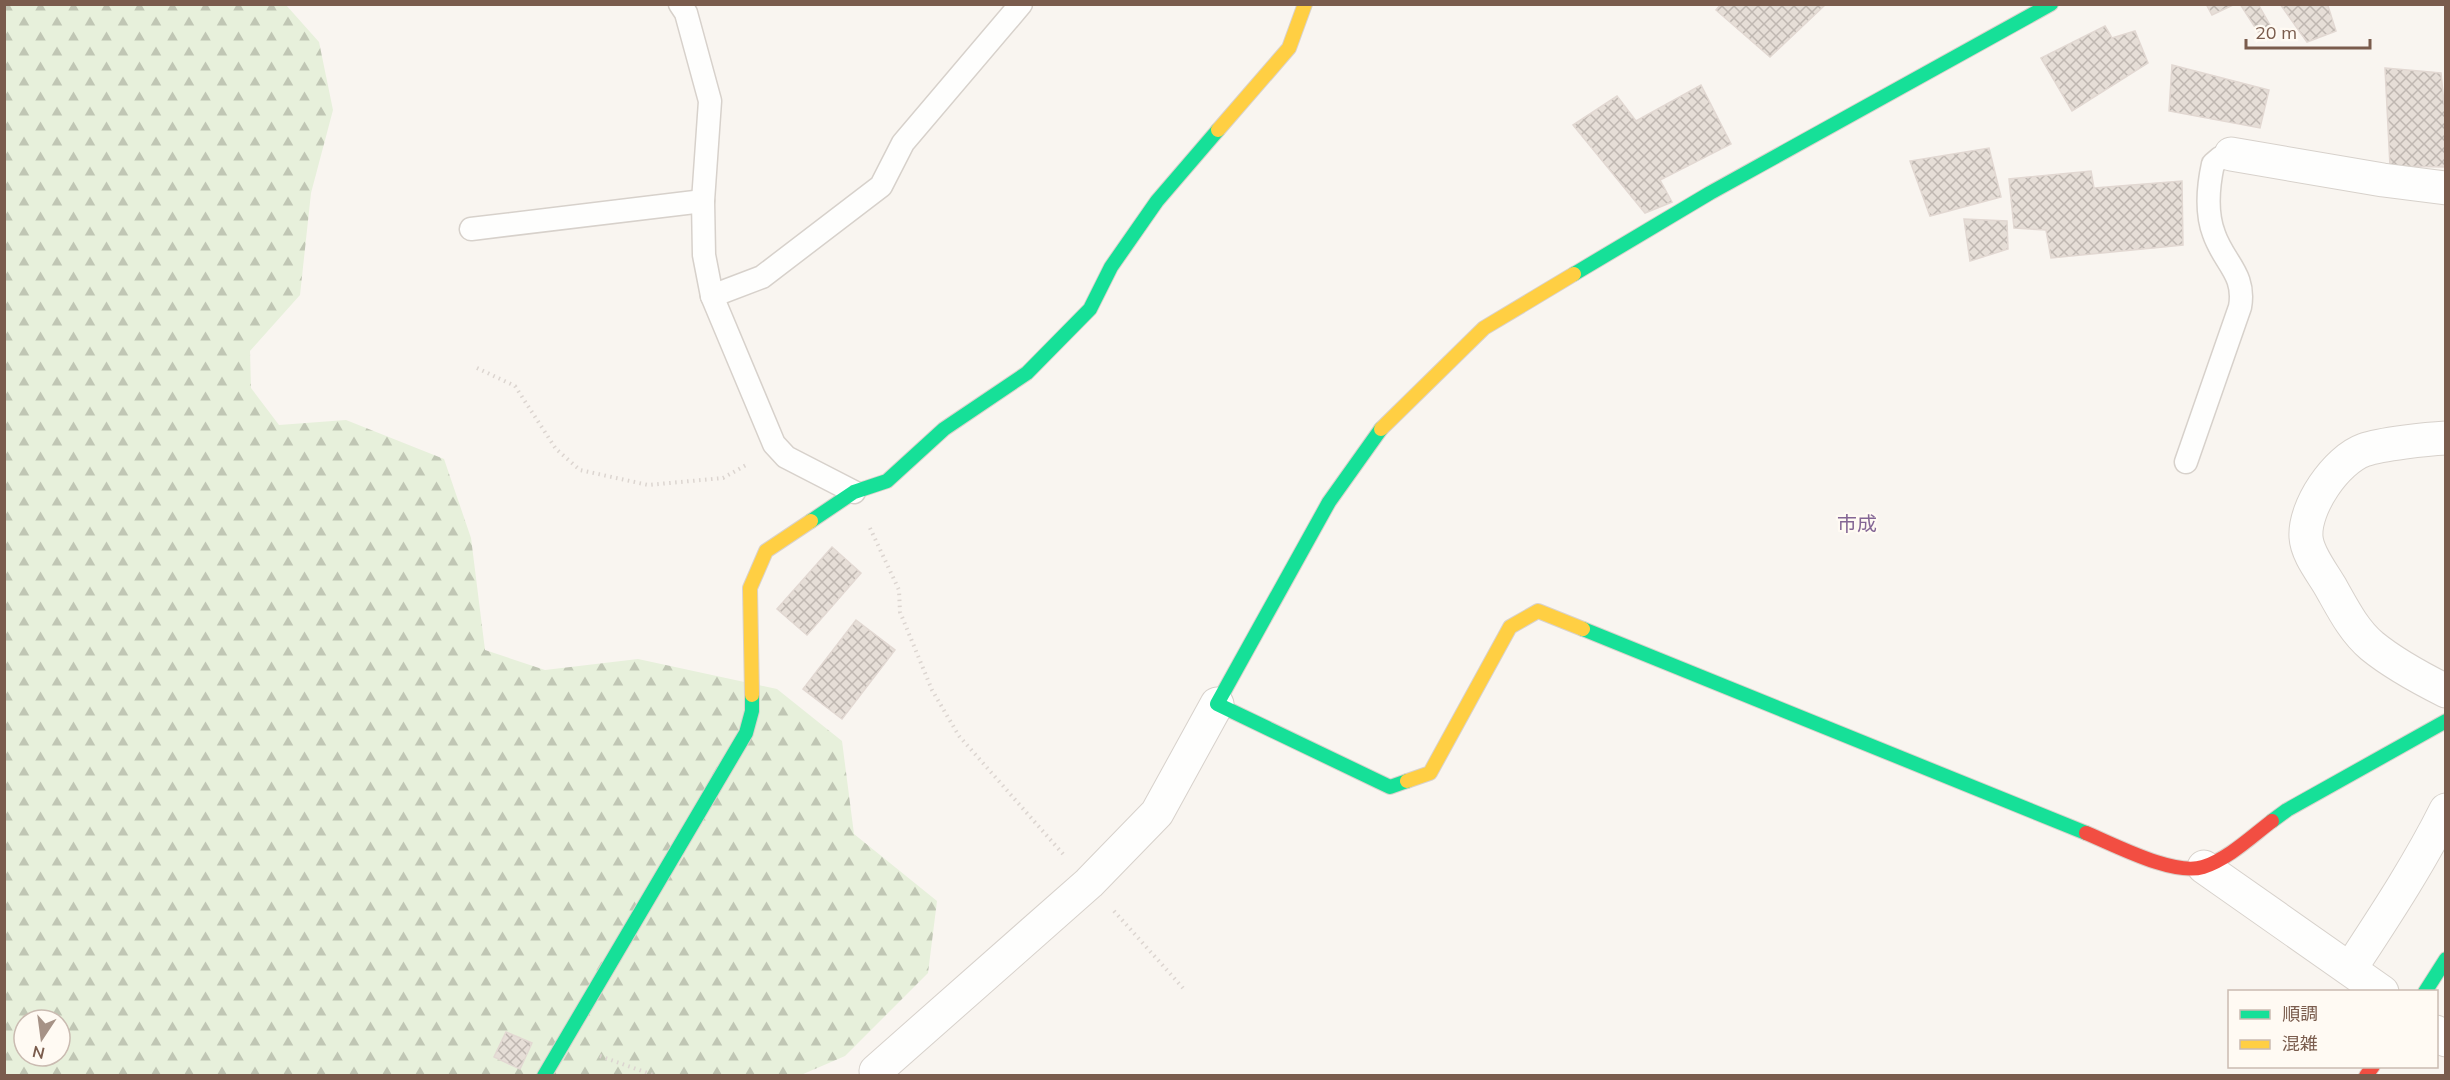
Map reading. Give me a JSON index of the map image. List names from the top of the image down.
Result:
{
  "districts": ["市成"],
  "legend": ["順調", "混雑"],
  "scale_bar": "20 m",
  "north": "bottom"
}
